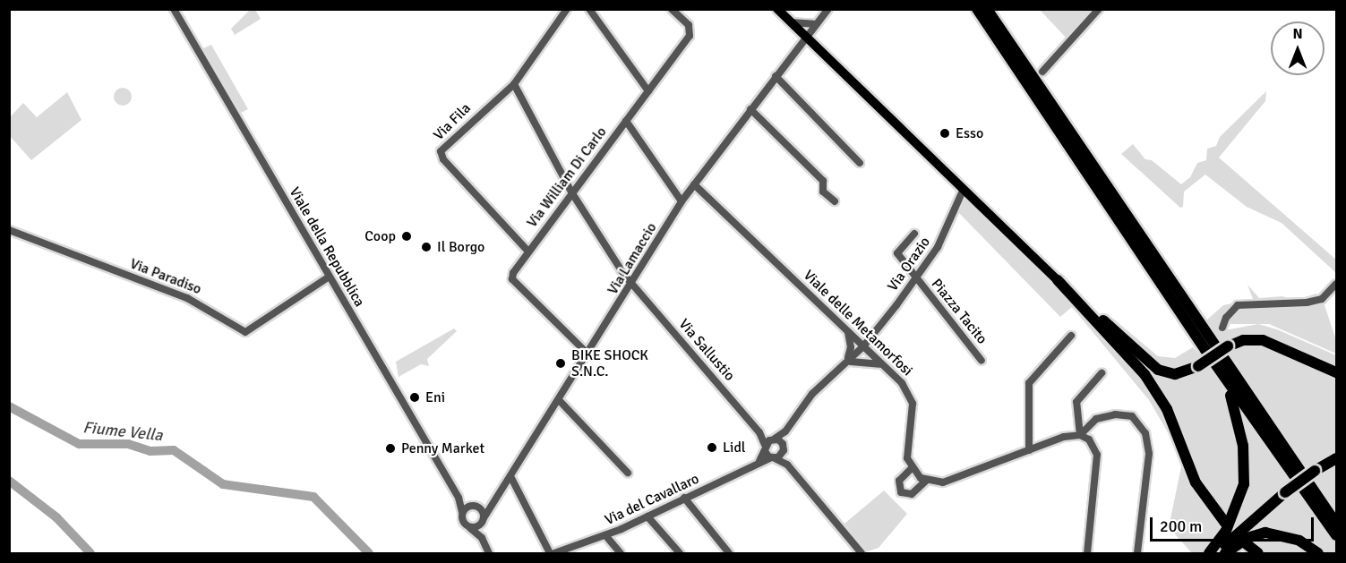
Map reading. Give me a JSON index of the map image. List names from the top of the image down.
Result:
{
  "streets": {
    "street": [
      "Via Fila",
      "Via William Di Carlo",
      "Viale della Repubblica",
      "Via Lamaccio",
      "Via Orazio",
      "Via Paradiso",
      "Piazza Tacito",
      "Viale delle Metamorfosi",
      "Via Sallustio",
      "Via del Cavallaro"
    ]
  },
  "crossings": [
    ["Via Fila", "Via William Di Carlo"],
    ["Via Fila", "Via Sallustio"],
    ["Via William Di Carlo", "Via Lamaccio"],
    ["Via William Di Carlo", "Via Sallustio"],
    ["Viale della Repubblica", "Via Paradiso"],
    ["Via Lamaccio", "Viale delle Metamorfosi"],
    ["Via Lamaccio", "Via Sallustio"],
    ["Via Orazio", "Piazza Tacito"],
    ["Via Orazio", "Viale delle Metamorfosi"],
    ["Via Orazio", "Via Sallustio"]
  ],
  "water": ["Fiume Vella"],
  "places": [
    "Esso",
    "Coop",
    "Il Borgo",
    "BIKE SHOCK S.N.C.",
    "Eni",
    "Lidl",
    "Penny Market"
  ],
  "scale_bar": "200 m",
  "north": "top"
}
